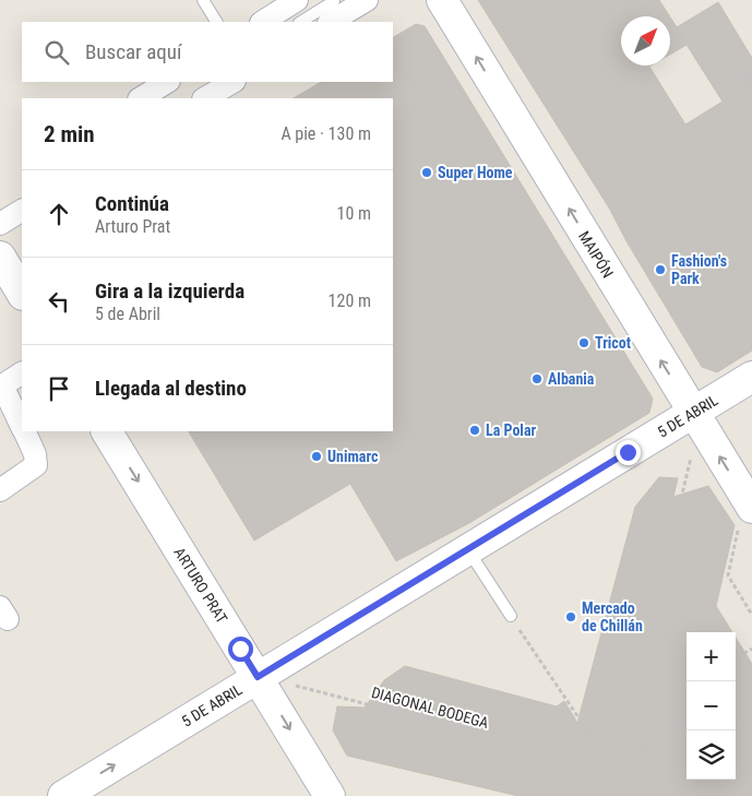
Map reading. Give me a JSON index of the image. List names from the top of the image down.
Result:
{
  "streets": {
    "street": ["MAIPÓN", "5 DE ABRIL", "ARTURO PRAT"],
    "path": ["DIAGONAL BODEGA"]
  },
  "crossings": [
    ["MAIPÓN", "5 DE ABRIL"],
    ["5 DE ABRIL", "ARTURO PRAT"],
    ["5 DE ABRIL", "DIAGONAL BODEGA"],
    ["ARTURO PRAT", "DIAGONAL BODEGA"]
  ],
  "one_way": ["MAIPÓN", "ARTURO PRAT"],
  "places": [
    "Super Home",
    "Fashion's Park",
    "Tricot",
    "Albania",
    "La Polar",
    "Unimarc",
    "Mercado de Chillán"
  ],
  "north": "top right",
  "page": {
    "search": "Buscar aquí",
    "heading": ["2 min", "A pie · 130 m"],
    "list": [
      ["Continúa", "Arturo Prat", "10 m"],
      ["Gira a la izquierda", "5 de Abril", "120 m"],
      "Llegada al destino"
    ],
    "map_buttons": ["+", "−"]
  }
}
